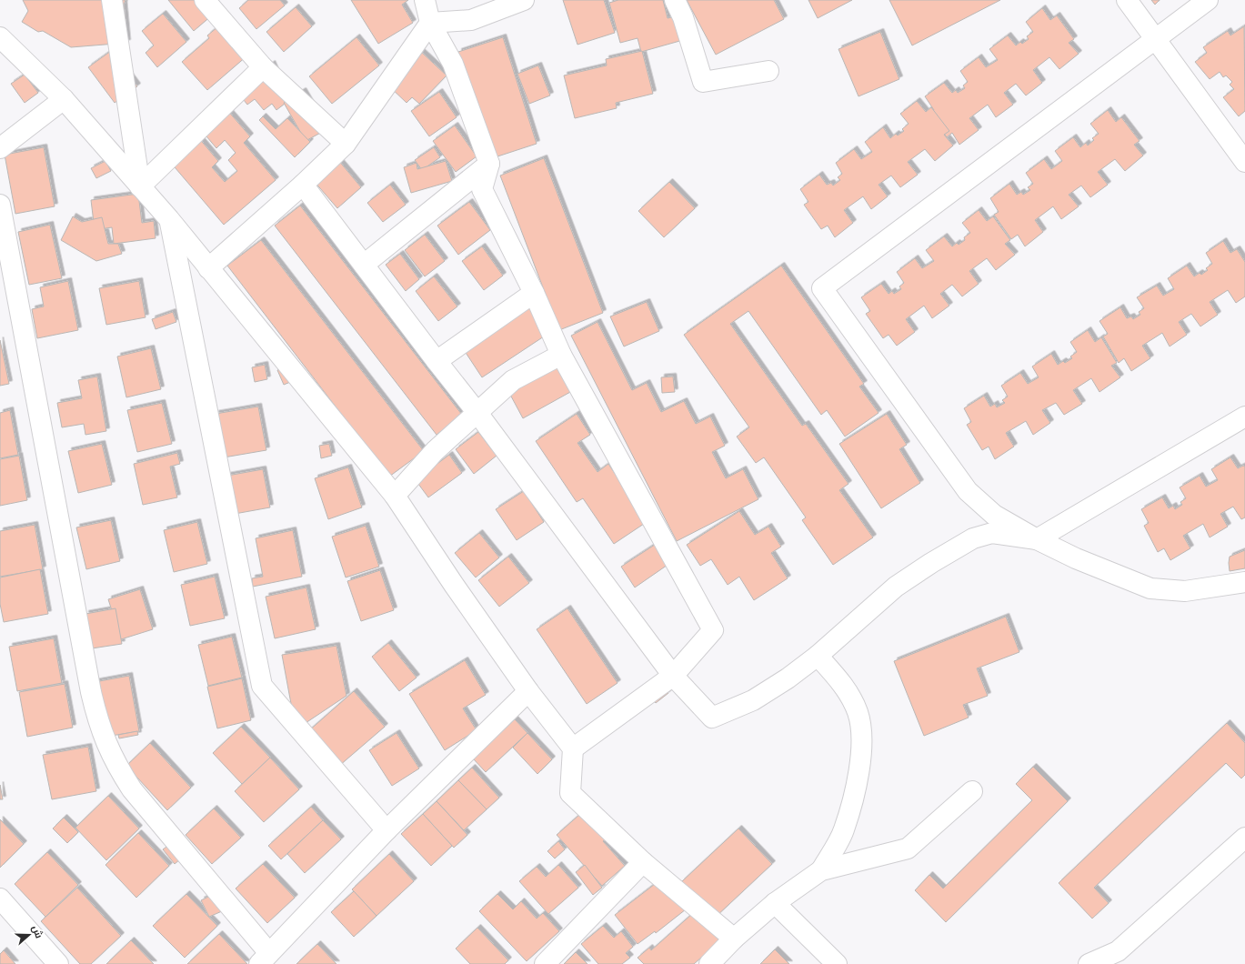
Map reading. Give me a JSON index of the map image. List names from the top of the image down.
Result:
{
  "north": "right"
}
